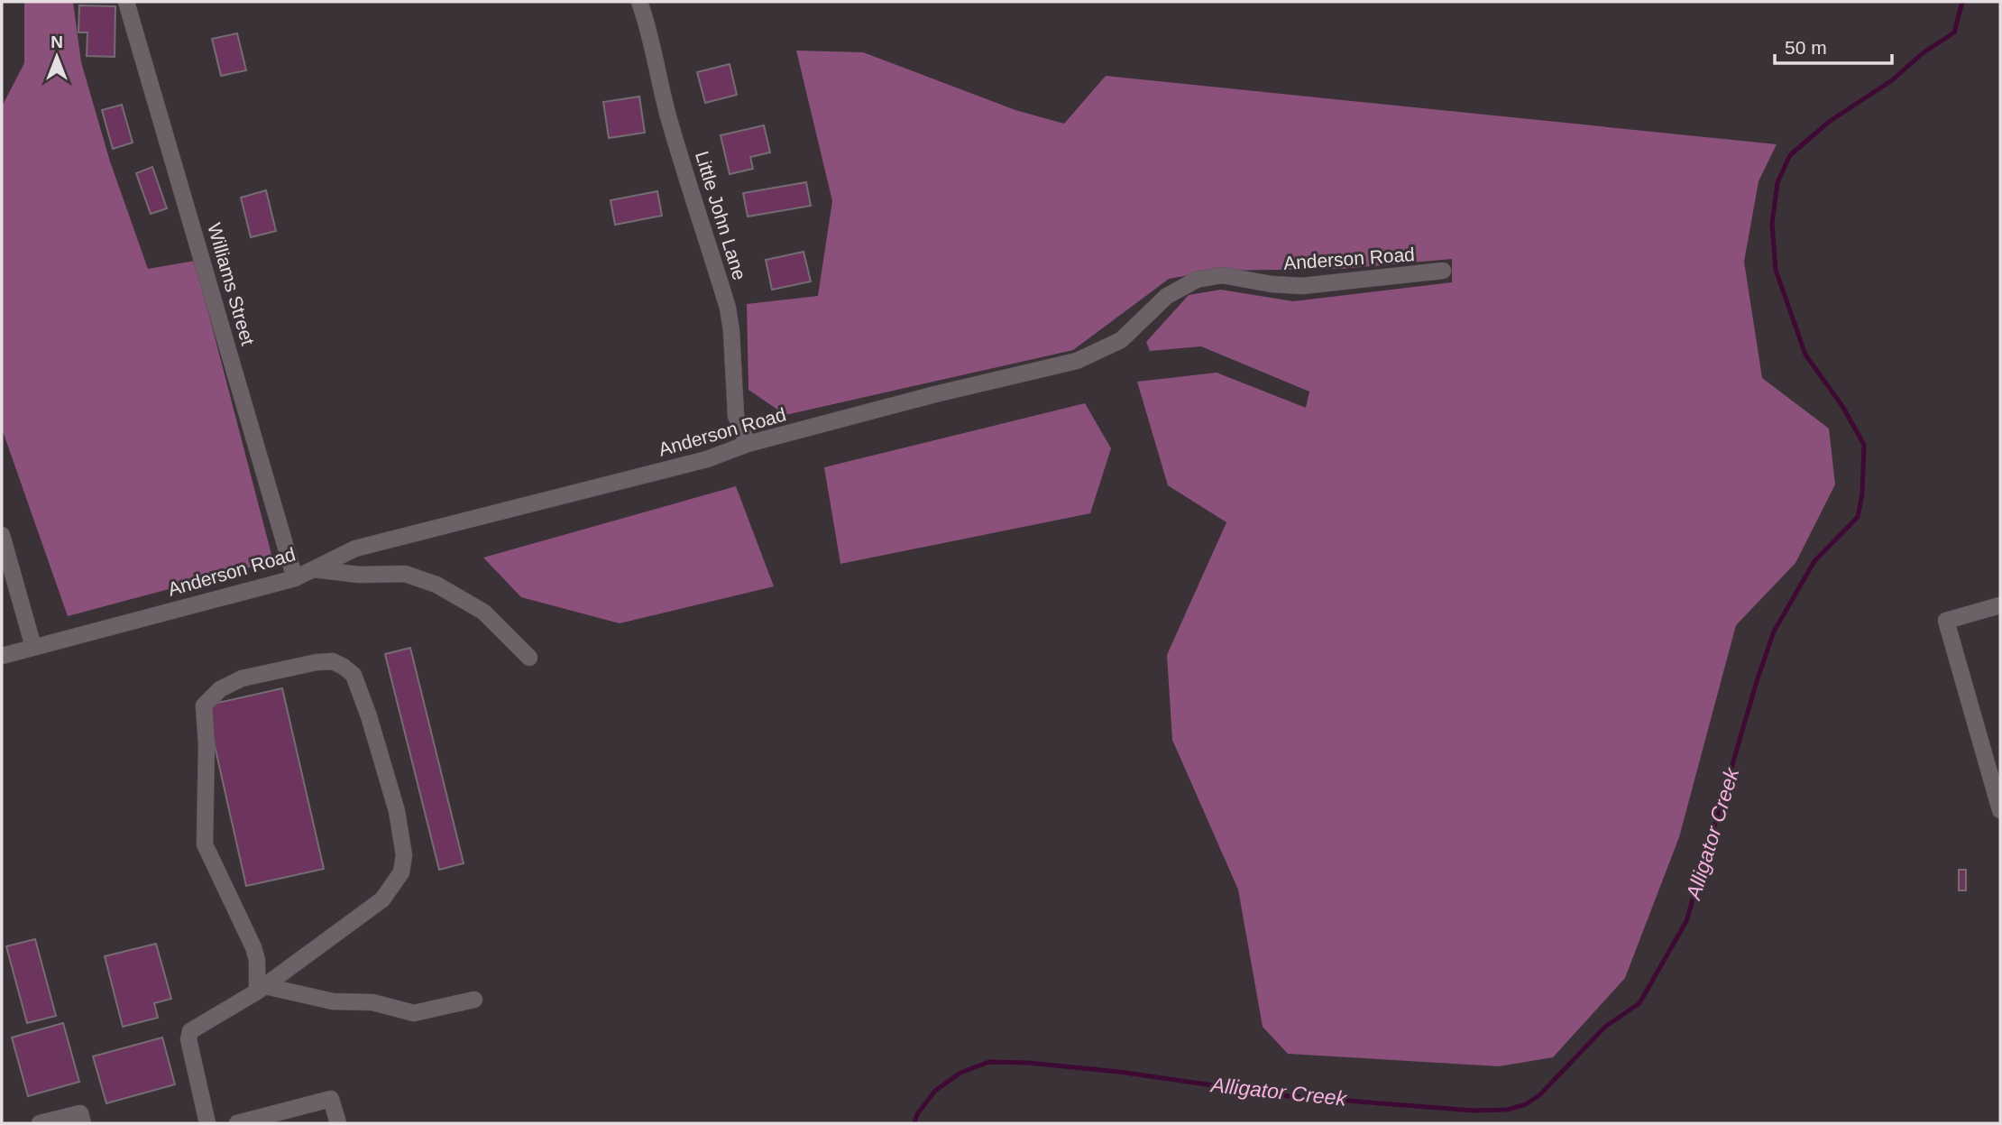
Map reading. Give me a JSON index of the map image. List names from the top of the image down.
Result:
{
  "streets": {
    "street": ["Little John Lane", "Anderson Road", "Williams Street"]
  },
  "crossings": [
    ["Little John Lane", "Anderson Road"],
    ["Anderson Road", "Williams Street"]
  ],
  "water": ["Alligator Creek"],
  "scale_bar": "50 m",
  "north": "top"
}
